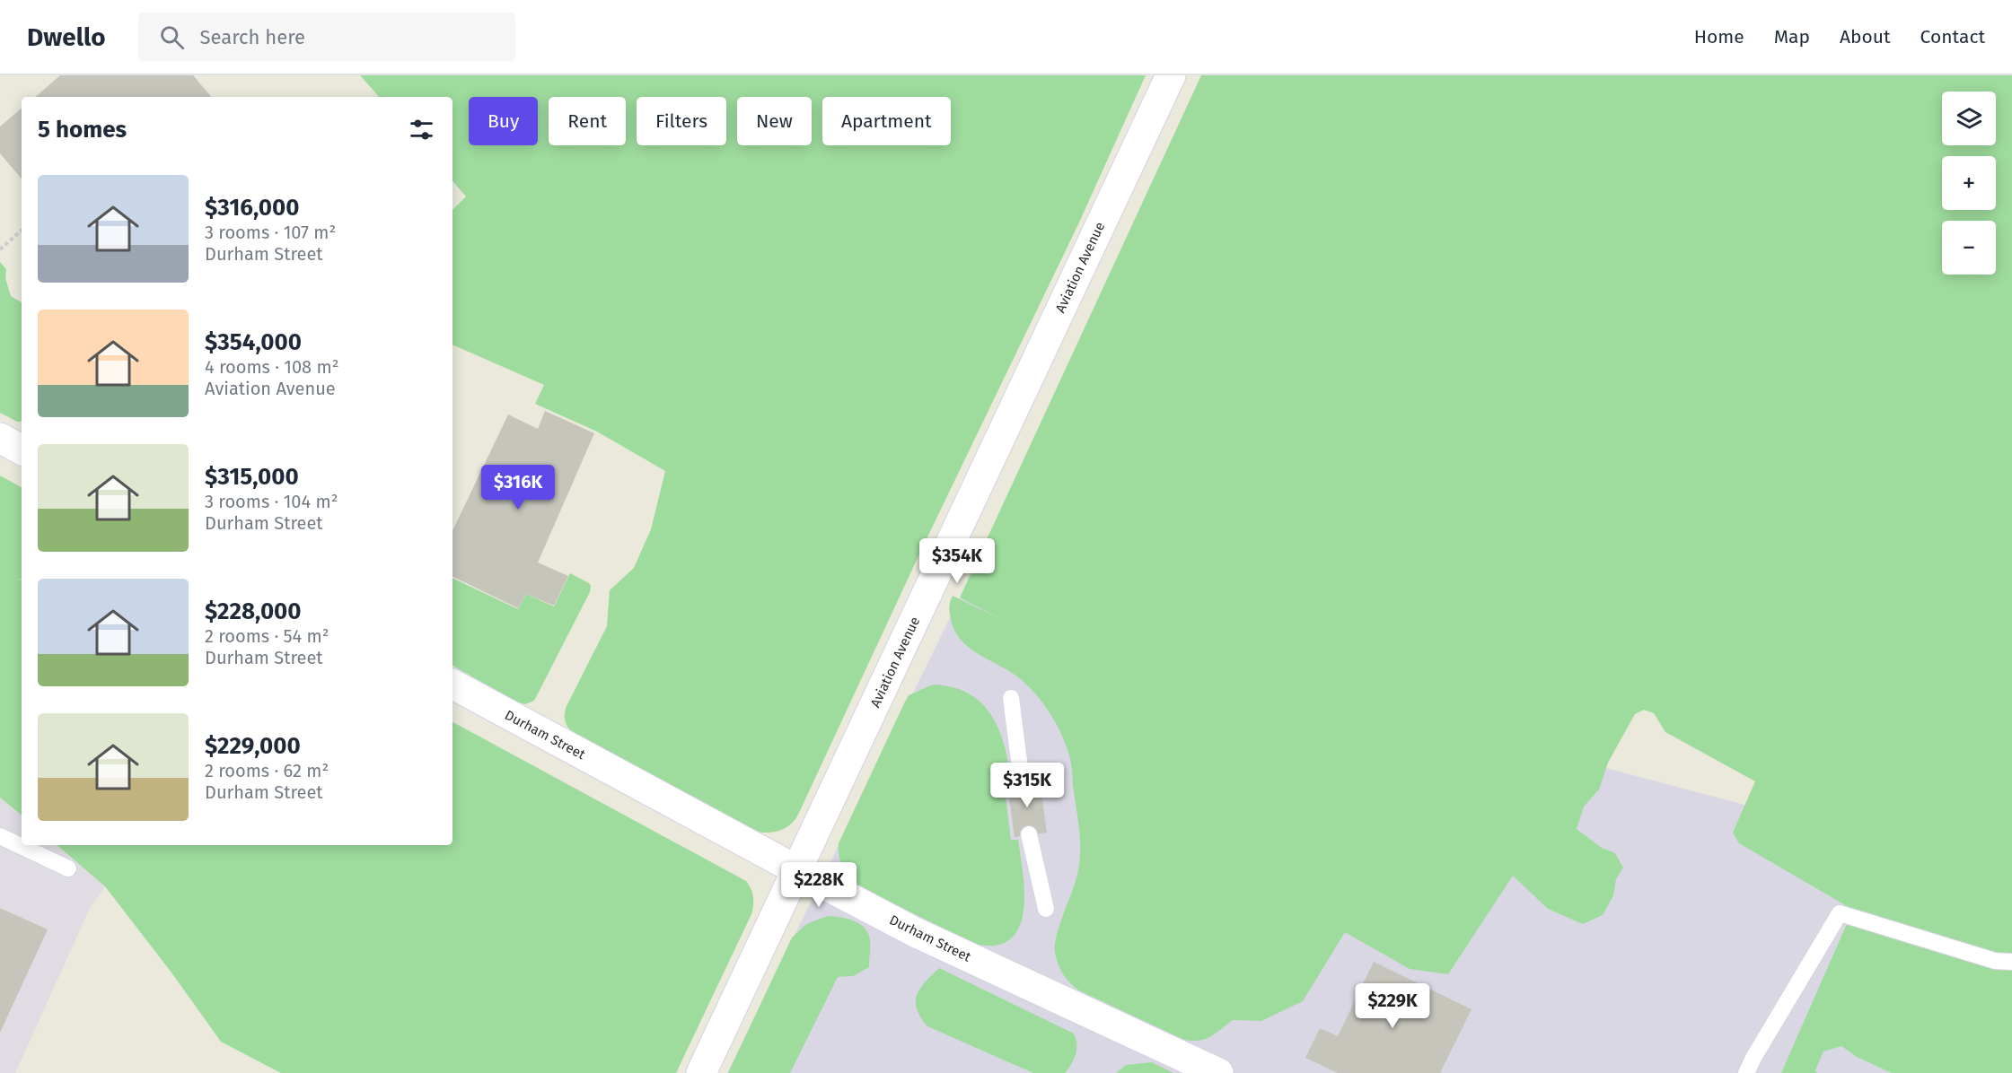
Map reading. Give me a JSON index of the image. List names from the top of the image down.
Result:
{
  "streets": {
    "street": ["Aviation Avenue", "Durham Street"]
  },
  "crossings": [
    ["Aviation Avenue", "Durham Street"]
  ],
  "page": {
    "header": "Dwello",
    "search": "Search here",
    "nav": [
      "Home",
      "Map",
      "About",
      "Contact"
    ],
    "map_buttons": ["+", "−"],
    "chip": [
      "Buy",
      "Rent",
      "Filters",
      "New",
      "Apartment"
    ],
    "heading": "5 homes",
    "list": [
      {
        "name": "$316,000",
        "note": "3 rooms · 107 m² · Durham Street"
      },
      {
        "name": "$354,000",
        "note": "4 rooms · 108 m² · Aviation Avenue"
      },
      {
        "name": "$315,000",
        "note": "3 rooms · 104 m² · Durham Street"
      },
      {
        "name": "$228,000",
        "note": "2 rooms · 54 m² · Durham Street"
      },
      {
        "name": "$229,000",
        "note": "2 rooms · 62 m² · Durham Street"
      }
    ],
    "price": [
      "$316K",
      "$354K",
      "$315K",
      "$228K",
      "$229K"
    ]
  }
}
